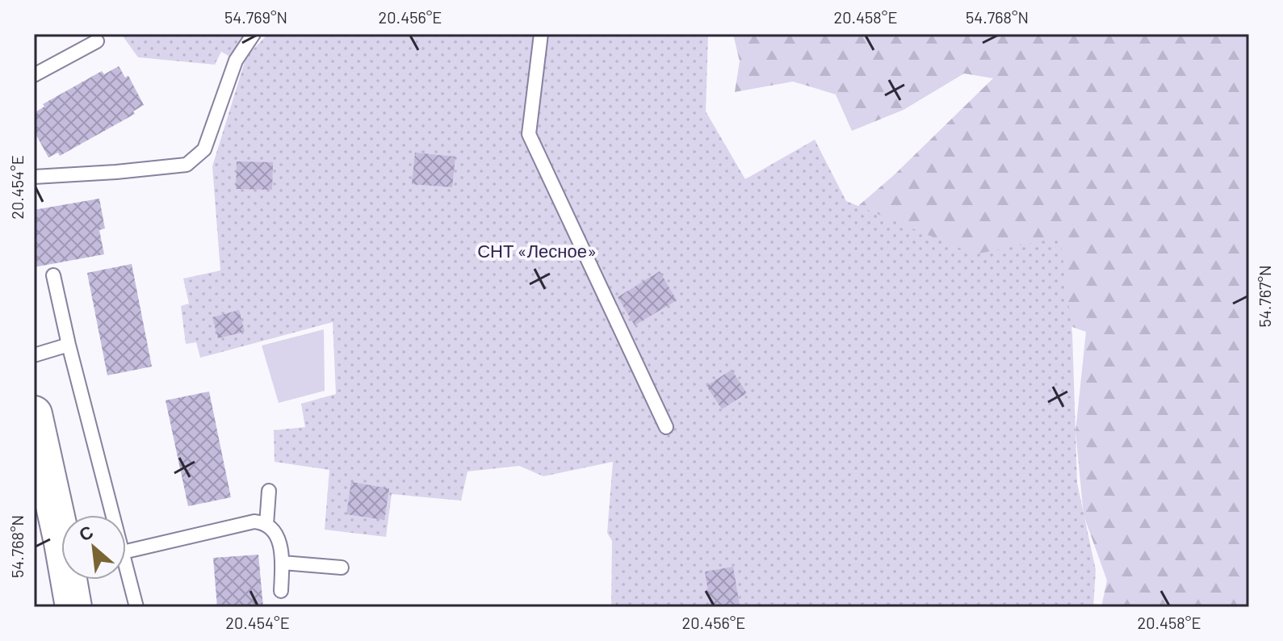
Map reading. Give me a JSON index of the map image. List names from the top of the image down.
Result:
{
  "parks": ["СНТ «Лесное»"],
  "north": "top left",
  "coordinates": [
    "54.769°N",
    "20.456°E",
    "20.458°E",
    "54.768°N",
    "20.454°E",
    "54.767°N"
  ]
}
